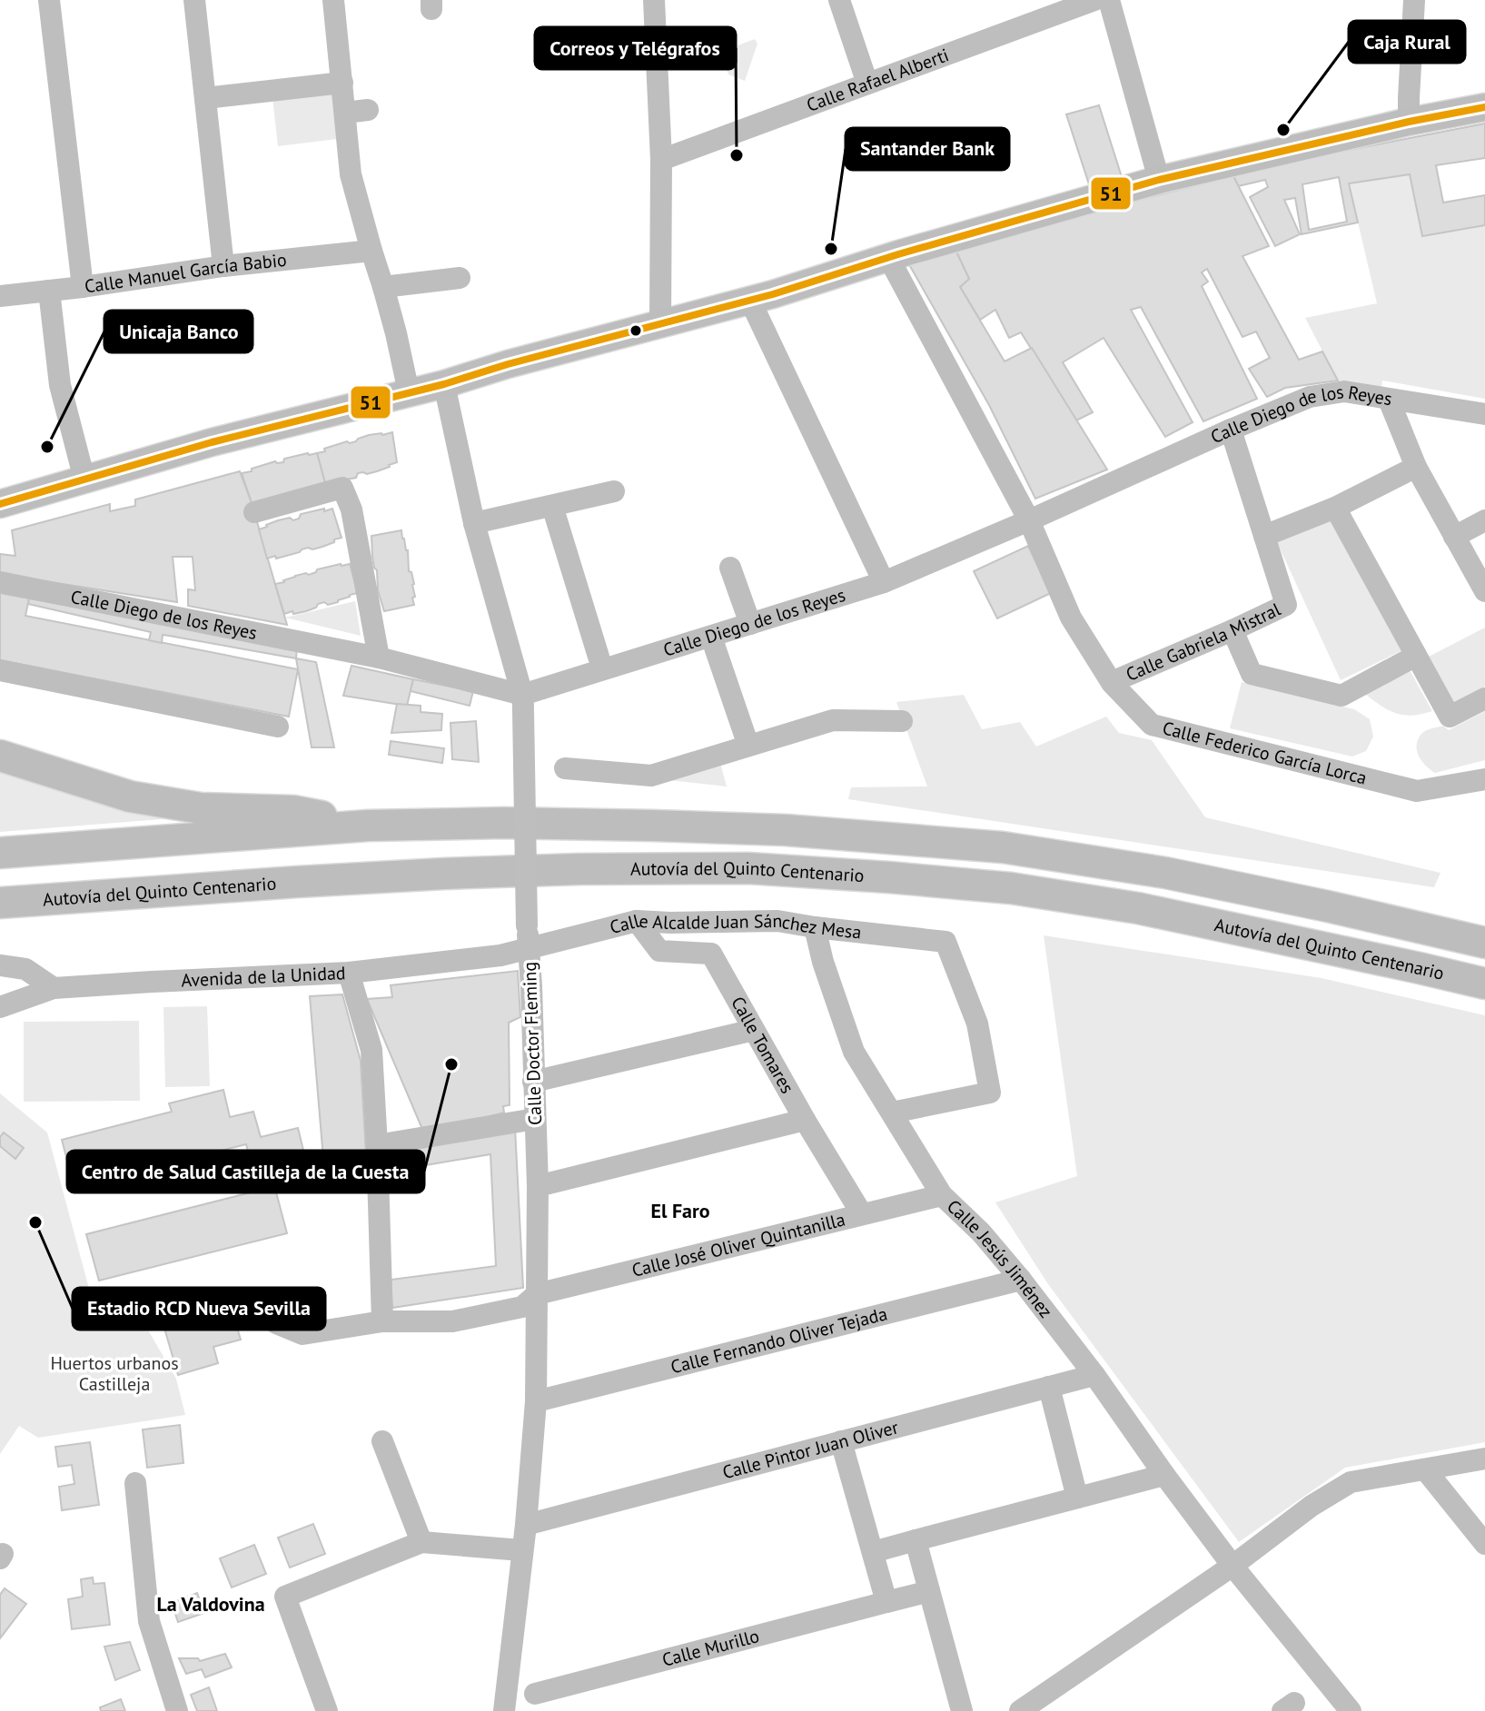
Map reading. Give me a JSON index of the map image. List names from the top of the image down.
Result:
{
  "streets": {
    "highway": ["Autovía del Quinto Centenario"],
    "street": [
      "Calle Rafael Alberti",
      "Calle Manuel García Babio",
      "Calle Diego de los Reyes",
      "Calle Gabriela Mistral",
      "Calle Federico García Lorca",
      "Calle Alcalde Juan Sánchez Mesa",
      "Avenida de la Unidad",
      "Calle Doctor Fleming",
      "Calle Tomares",
      "Calle José Oliver Quintanilla",
      "Calle Jesús Jiménez",
      "Calle Fernando Oliver Tejada",
      "Calle Pintor Juan Oliver",
      "Calle Murillo"
    ]
  },
  "crossings": [
    ["Calle Diego de los Reyes", "Calle Gabriela Mistral"],
    ["Calle Diego de los Reyes", "Calle Federico García Lorca"],
    ["Calle Diego de los Reyes", "Calle Doctor Fleming"],
    ["Calle Gabriela Mistral", "Calle Federico García Lorca"],
    ["Calle Alcalde Juan Sánchez Mesa", "Avenida de la Unidad"],
    ["Calle Alcalde Juan Sánchez Mesa", "Calle Doctor Fleming"],
    ["Calle Alcalde Juan Sánchez Mesa", "Calle Tomares"],
    ["Calle Alcalde Juan Sánchez Mesa", "Calle Jesús Jiménez"],
    ["Avenida de la Unidad", "Calle Doctor Fleming"],
    ["Calle Doctor Fleming", "Calle José Oliver Quintanilla"],
    ["Calle Doctor Fleming", "Calle Fernando Oliver Tejada"],
    ["Calle Doctor Fleming", "Calle Pintor Juan Oliver"],
    ["Calle Tomares", "Calle José Oliver Quintanilla"],
    ["Calle José Oliver Quintanilla", "Calle Jesús Jiménez"],
    ["Calle Jesús Jiménez", "Calle Fernando Oliver Tejada"],
    ["Calle Jesús Jiménez", "Calle Pintor Juan Oliver"]
  ],
  "districts": ["El Faro", "La Valdovina"],
  "parks": ["Huertos urbanos Castilleja"],
  "places": [
    "Caja Rural",
    "Correos y Telégrafos",
    "Santander Bank",
    "Unicaja Banco",
    "Centro de Salud Castilleja de la Cuesta",
    "Estadio RCD Nueva Sevilla"
  ],
  "lines": ["transit line 51"]
}
